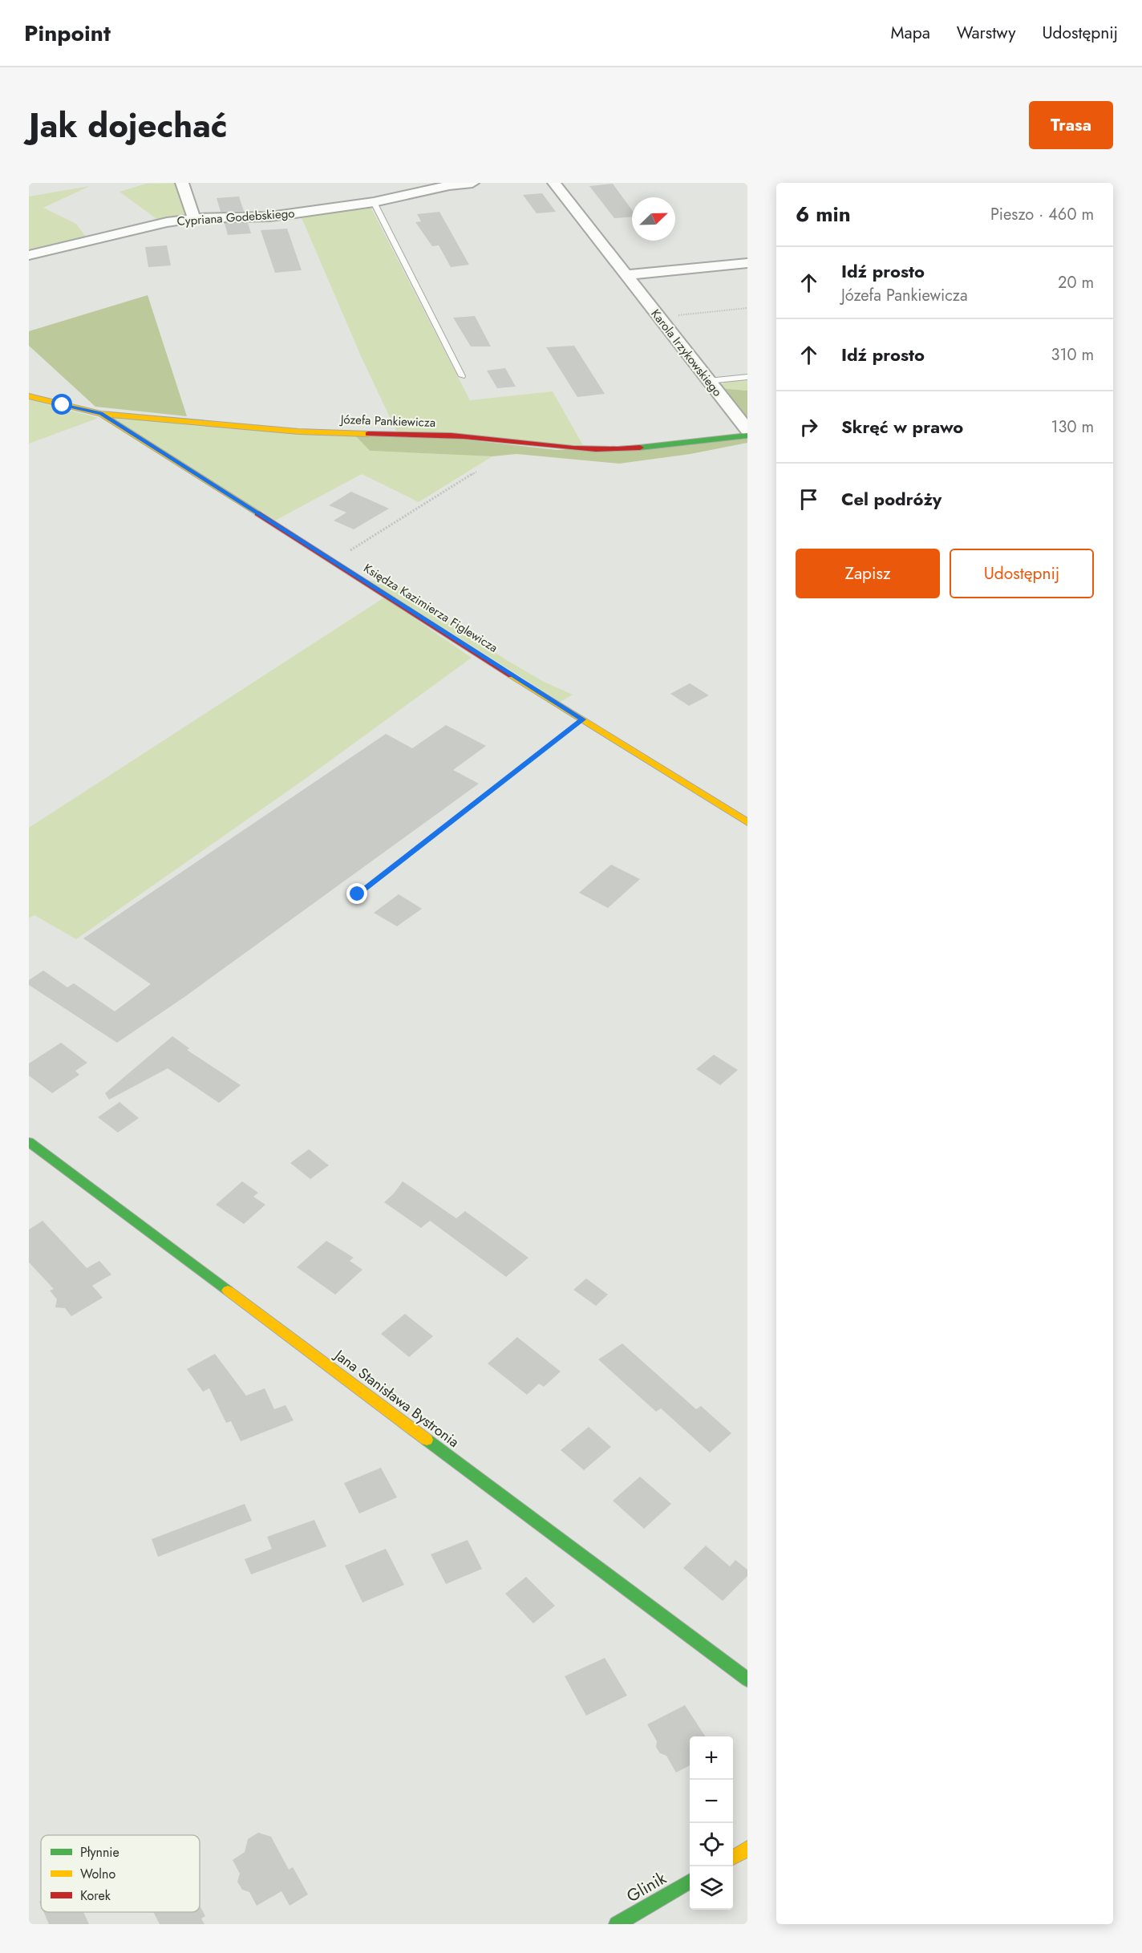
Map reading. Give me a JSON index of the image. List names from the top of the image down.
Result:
{
  "streets": {
    "street": [
      "Cypriana Godebskiego",
      "Karola Irzykowskiego",
      "Józefa Pankiewicza",
      "Księdza Kazimierza Figlewicza",
      "Jana Stanisława Bystronia",
      "Glinik"
    ]
  },
  "crossings": [
    ["Józefa Pankiewicza", "Księdza Kazimierza Figlewicza"]
  ],
  "legend": ["Płynnie", "Wolno", "Korek"],
  "north": "top right",
  "page": {
    "header": "Pinpoint",
    "nav": ["Mapa", "Warstwy", "Udostępnij"],
    "title": "Jak dojechać",
    "buttons": [
      "Trasa",
      ["Zapisz", "Udostępnij"]
    ],
    "heading": ["6 min", "Pieszo · 460 m"],
    "list": [
      ["Idź prosto", "Józefa Pankiewicza", "20 m"],
      ["Idź prosto", "310 m"],
      ["Skręć w prawo", "130 m"],
      "Cel podróży"
    ],
    "map_buttons": ["+", "−"]
  }
}
